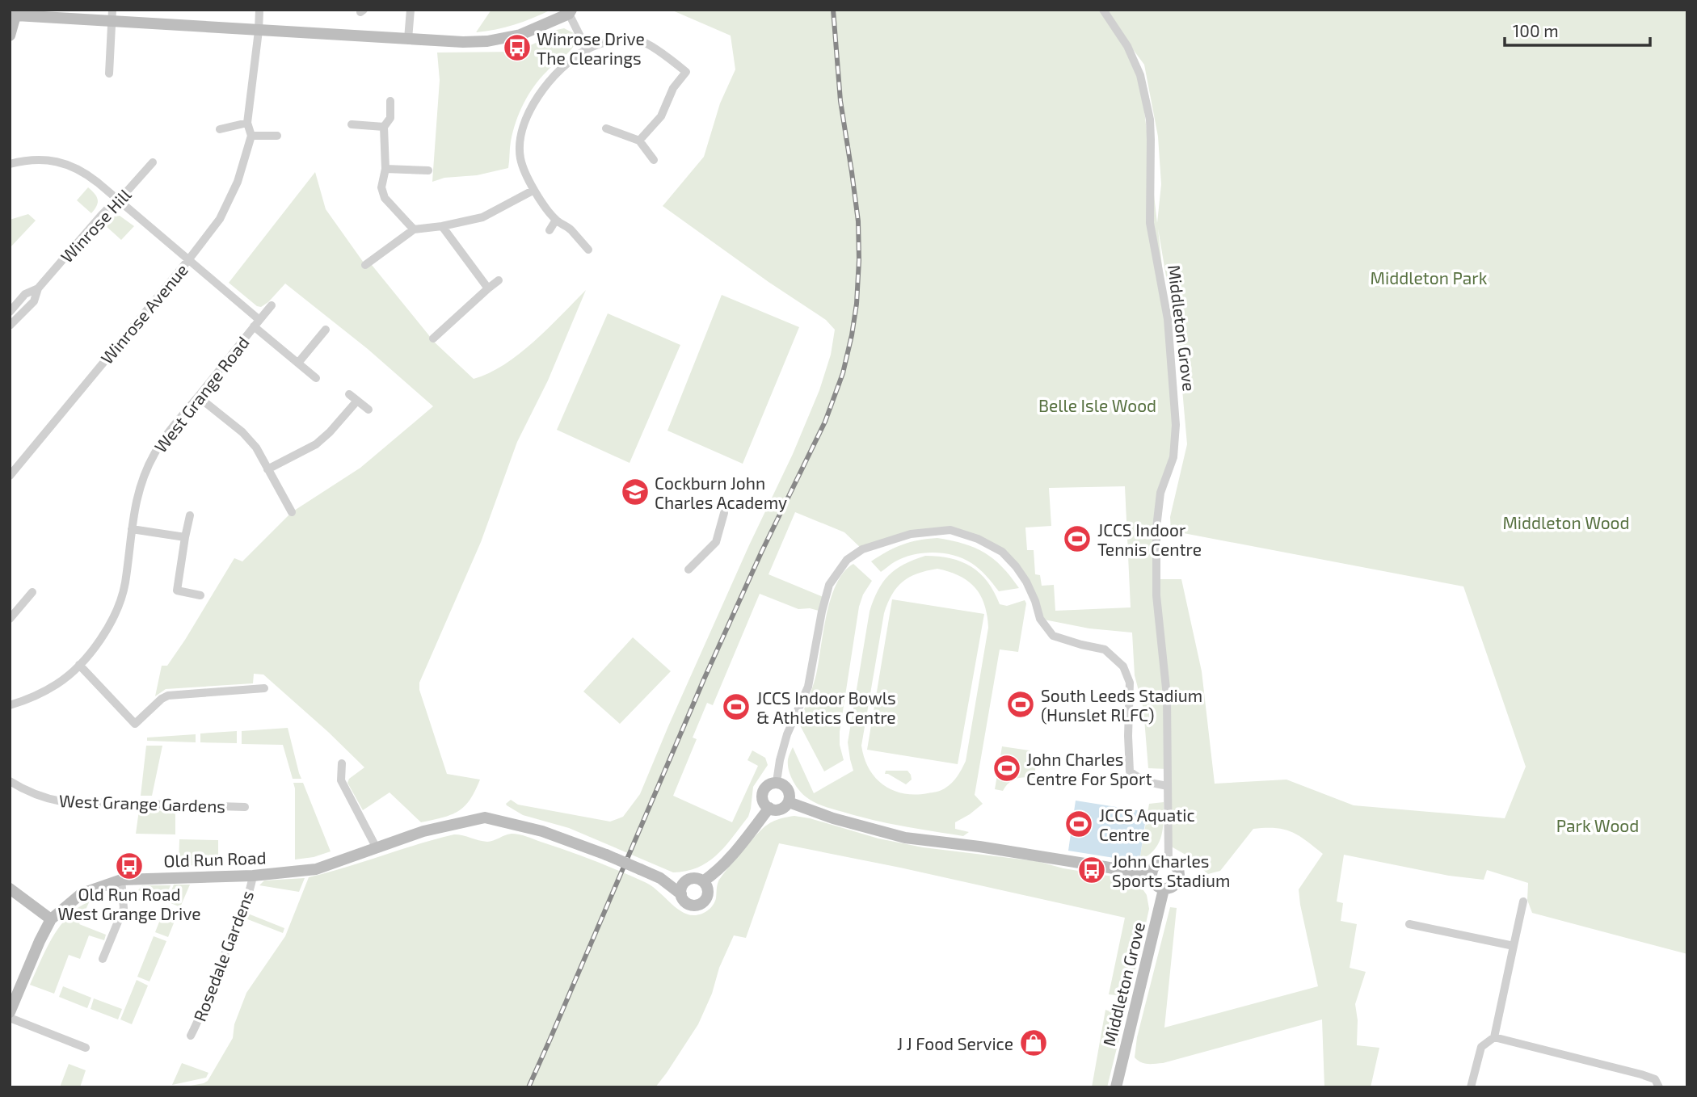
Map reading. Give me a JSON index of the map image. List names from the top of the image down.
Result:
{
  "streets": {
    "street": [
      "Winrose Hill",
      "Winrose Avenue",
      "Middleton Grove",
      "West Grange Road",
      "West Grange Gardens",
      "Old Run Road",
      "Rosedale Gardens"
    ]
  },
  "crossings": [
    ["Old Run Road", "Rosedale Gardens"]
  ],
  "parks": [
    "Middleton Park",
    "Belle Isle Wood",
    "Middleton Wood",
    "Park Wood"
  ],
  "places": {
    "bus stop": ["Winrose Drive The Clearings", "Old Run Road West Grange Drive", "John Charles Sports Stadium"],
    "school or university": ["Cockburn John Charles Academy"],
    "sports": [
      "JCCS Indoor Tennis Centre",
      "South Leeds Stadium (Hunslet RLFC)",
      "JCCS Indoor Bowls & Athletics Centre",
      "John Charles Centre For Sport",
      "JCCS Aquatic Centre"
    ],
    "shop": ["J J Food Service"]
  },
  "scale_bar": "100 m"
}
